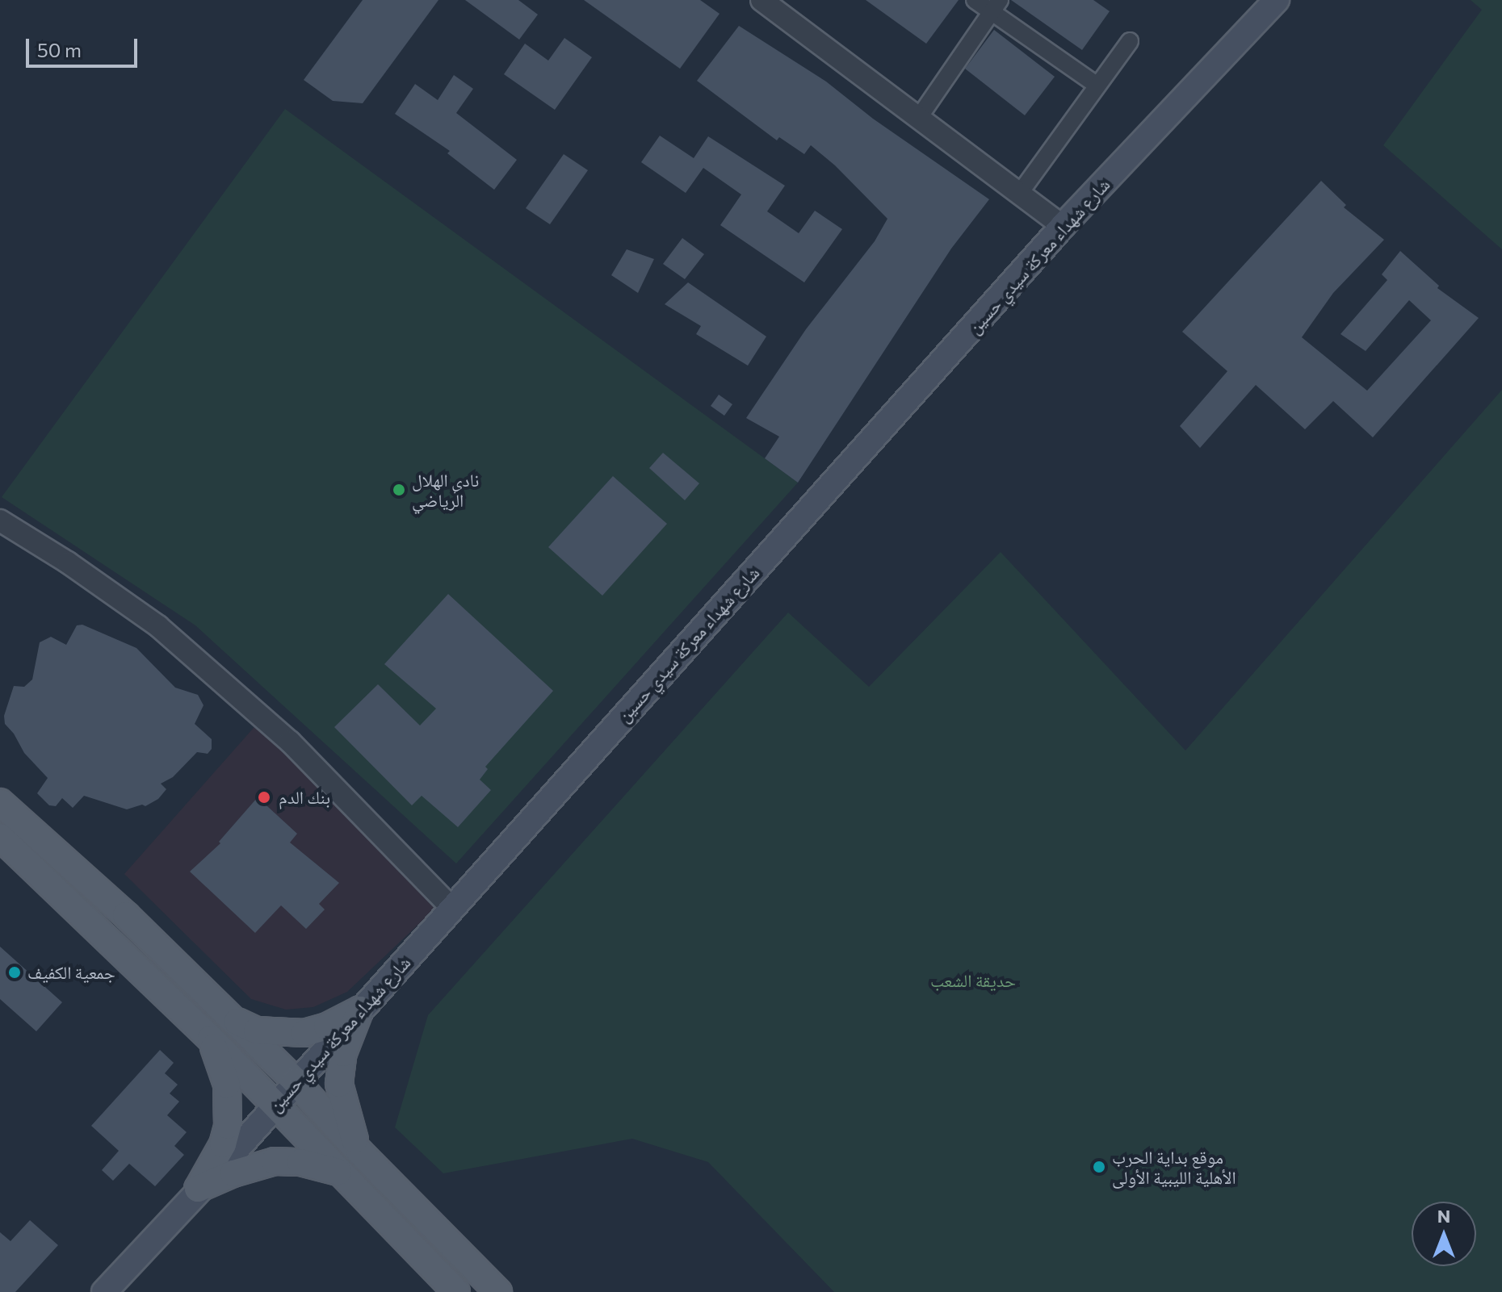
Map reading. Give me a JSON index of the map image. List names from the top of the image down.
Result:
{
  "streets": {
    "main road": ["شارع شهداء معركة سيدي حسين"]
  },
  "parks": ["حديقة الشعب"],
  "places": [
    "نادي الهلال الرياضي",
    "بنك الدم",
    "جمعية الكفيف",
    "موقع بداية الحرب الأهلية الليبية الأولى"
  ],
  "scale_bar": "50 m",
  "north": "top"
}
